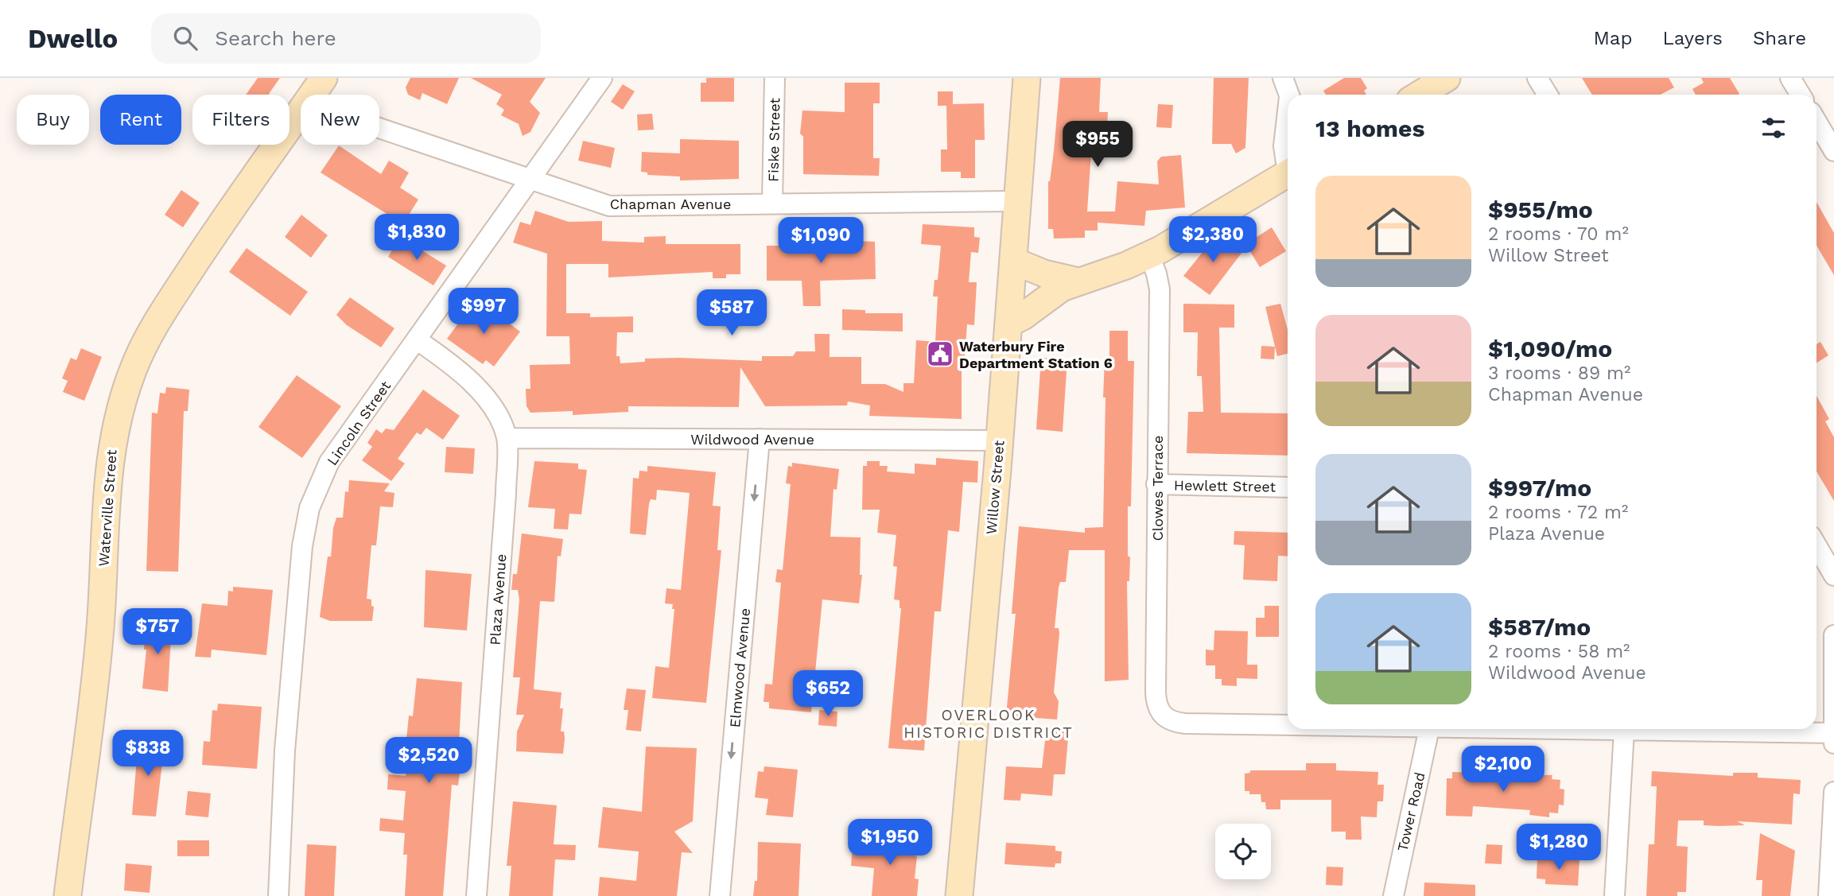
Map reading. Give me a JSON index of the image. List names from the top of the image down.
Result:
{
  "streets": {
    "street": [
      "Fiske Street",
      "Chapman Avenue",
      "Lincoln Street",
      "Wildwood Avenue",
      "Hewlett Street",
      "Willow Street",
      "Clowes Terrace",
      "Waterville Street",
      "Plaza Avenue",
      "Elmwood Avenue",
      "Tower Road"
    ]
  },
  "crossings": [
    ["Fiske Street", "Chapman Avenue"],
    ["Chapman Avenue", "Lincoln Street"],
    ["Chapman Avenue", "Willow Street"],
    ["Lincoln Street", "Plaza Avenue"],
    ["Wildwood Avenue", "Willow Street"],
    ["Wildwood Avenue", "Plaza Avenue"],
    ["Wildwood Avenue", "Elmwood Avenue"],
    ["Hewlett Street", "Clowes Terrace"]
  ],
  "one_way": ["Elmwood Avenue"],
  "districts": ["OVERLOOK HISTORIC DISTRICT"],
  "places": {
    "public building": ["Waterbury Fire Department Station 6"]
  },
  "page": {
    "header": "Dwello",
    "search": "Search here",
    "nav": ["Map", "Layers", "Share"],
    "chip": [
      "Buy",
      "Rent",
      "Filters",
      "New"
    ],
    "heading": "13 homes",
    "price": [
      "$955",
      "$1,830",
      "$2,380",
      "$1,090",
      "$997",
      "$587",
      "$757",
      "$652",
      "$838",
      "$2,520",
      "$2,100",
      "$1,950",
      "$1,280"
    ],
    "list": [
      {
        "name": "$955/mo",
        "note": "2 rooms · 70 m² · Willow Street"
      },
      {
        "name": "$1,090/mo",
        "note": "3 rooms · 89 m² · Chapman Avenue"
      },
      {
        "name": "$997/mo",
        "note": "2 rooms · 72 m² · Plaza Avenue"
      },
      {
        "name": "$587/mo",
        "note": "2 rooms · 58 m² · Wildwood Avenue"
      }
    ]
  }
}
